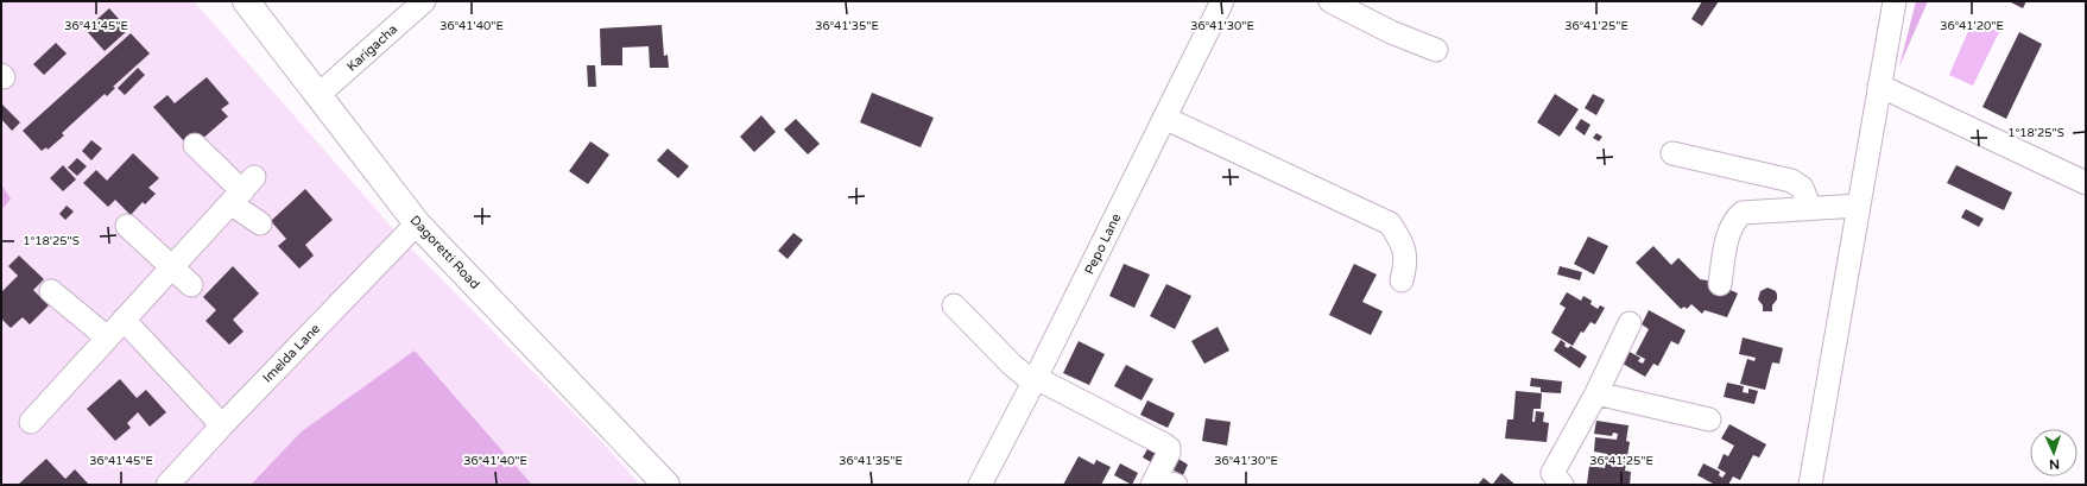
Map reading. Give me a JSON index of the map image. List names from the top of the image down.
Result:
{
  "streets": {
    "main road": ["Dagoretti Road"],
    "street": ["Karigacha", "Pepo Lane", "Imelda Lane"]
  },
  "crossings": [
    ["Karigacha", "Dagoretti Road"],
    ["Dagoretti Road", "Imelda Lane"]
  ],
  "north": "bottom",
  "coordinates": [
    "36°41'45\"E",
    "36°41'40\"E",
    "36°41'35\"E",
    "36°41'30\"E",
    "36°41'25\"E",
    "36°41'20\"E",
    "1°18'25\"S"
  ]
}
